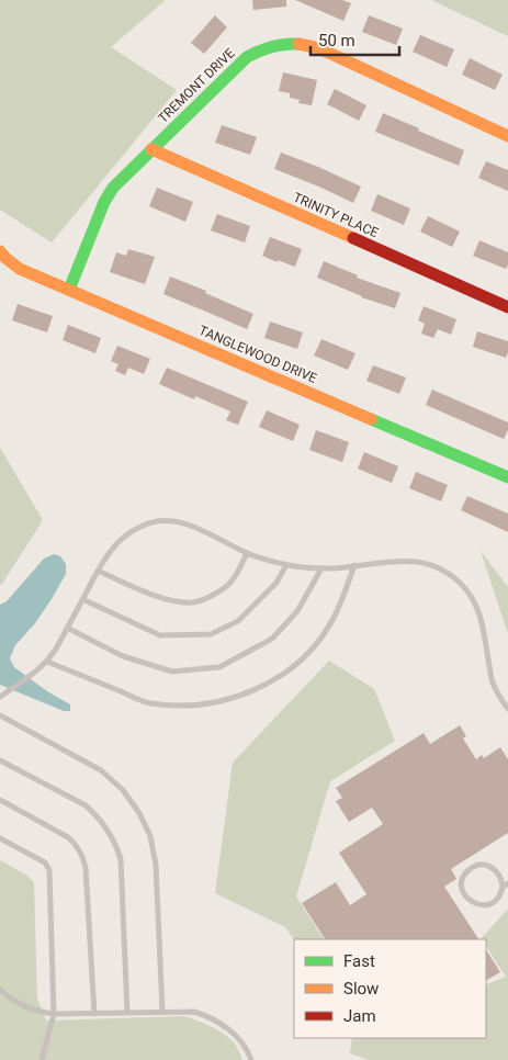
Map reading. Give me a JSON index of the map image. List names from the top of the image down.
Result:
{
  "streets": {
    "street": ["TREMONT DRIVE", "TRINITY PLACE", "TANGLEWOOD DRIVE"]
  },
  "crossings": [
    ["TREMONT DRIVE", "TRINITY PLACE"],
    ["TREMONT DRIVE", "TANGLEWOOD DRIVE"]
  ],
  "legend": ["Fast", "Slow", "Jam"],
  "scale_bar": "50 m"
}
